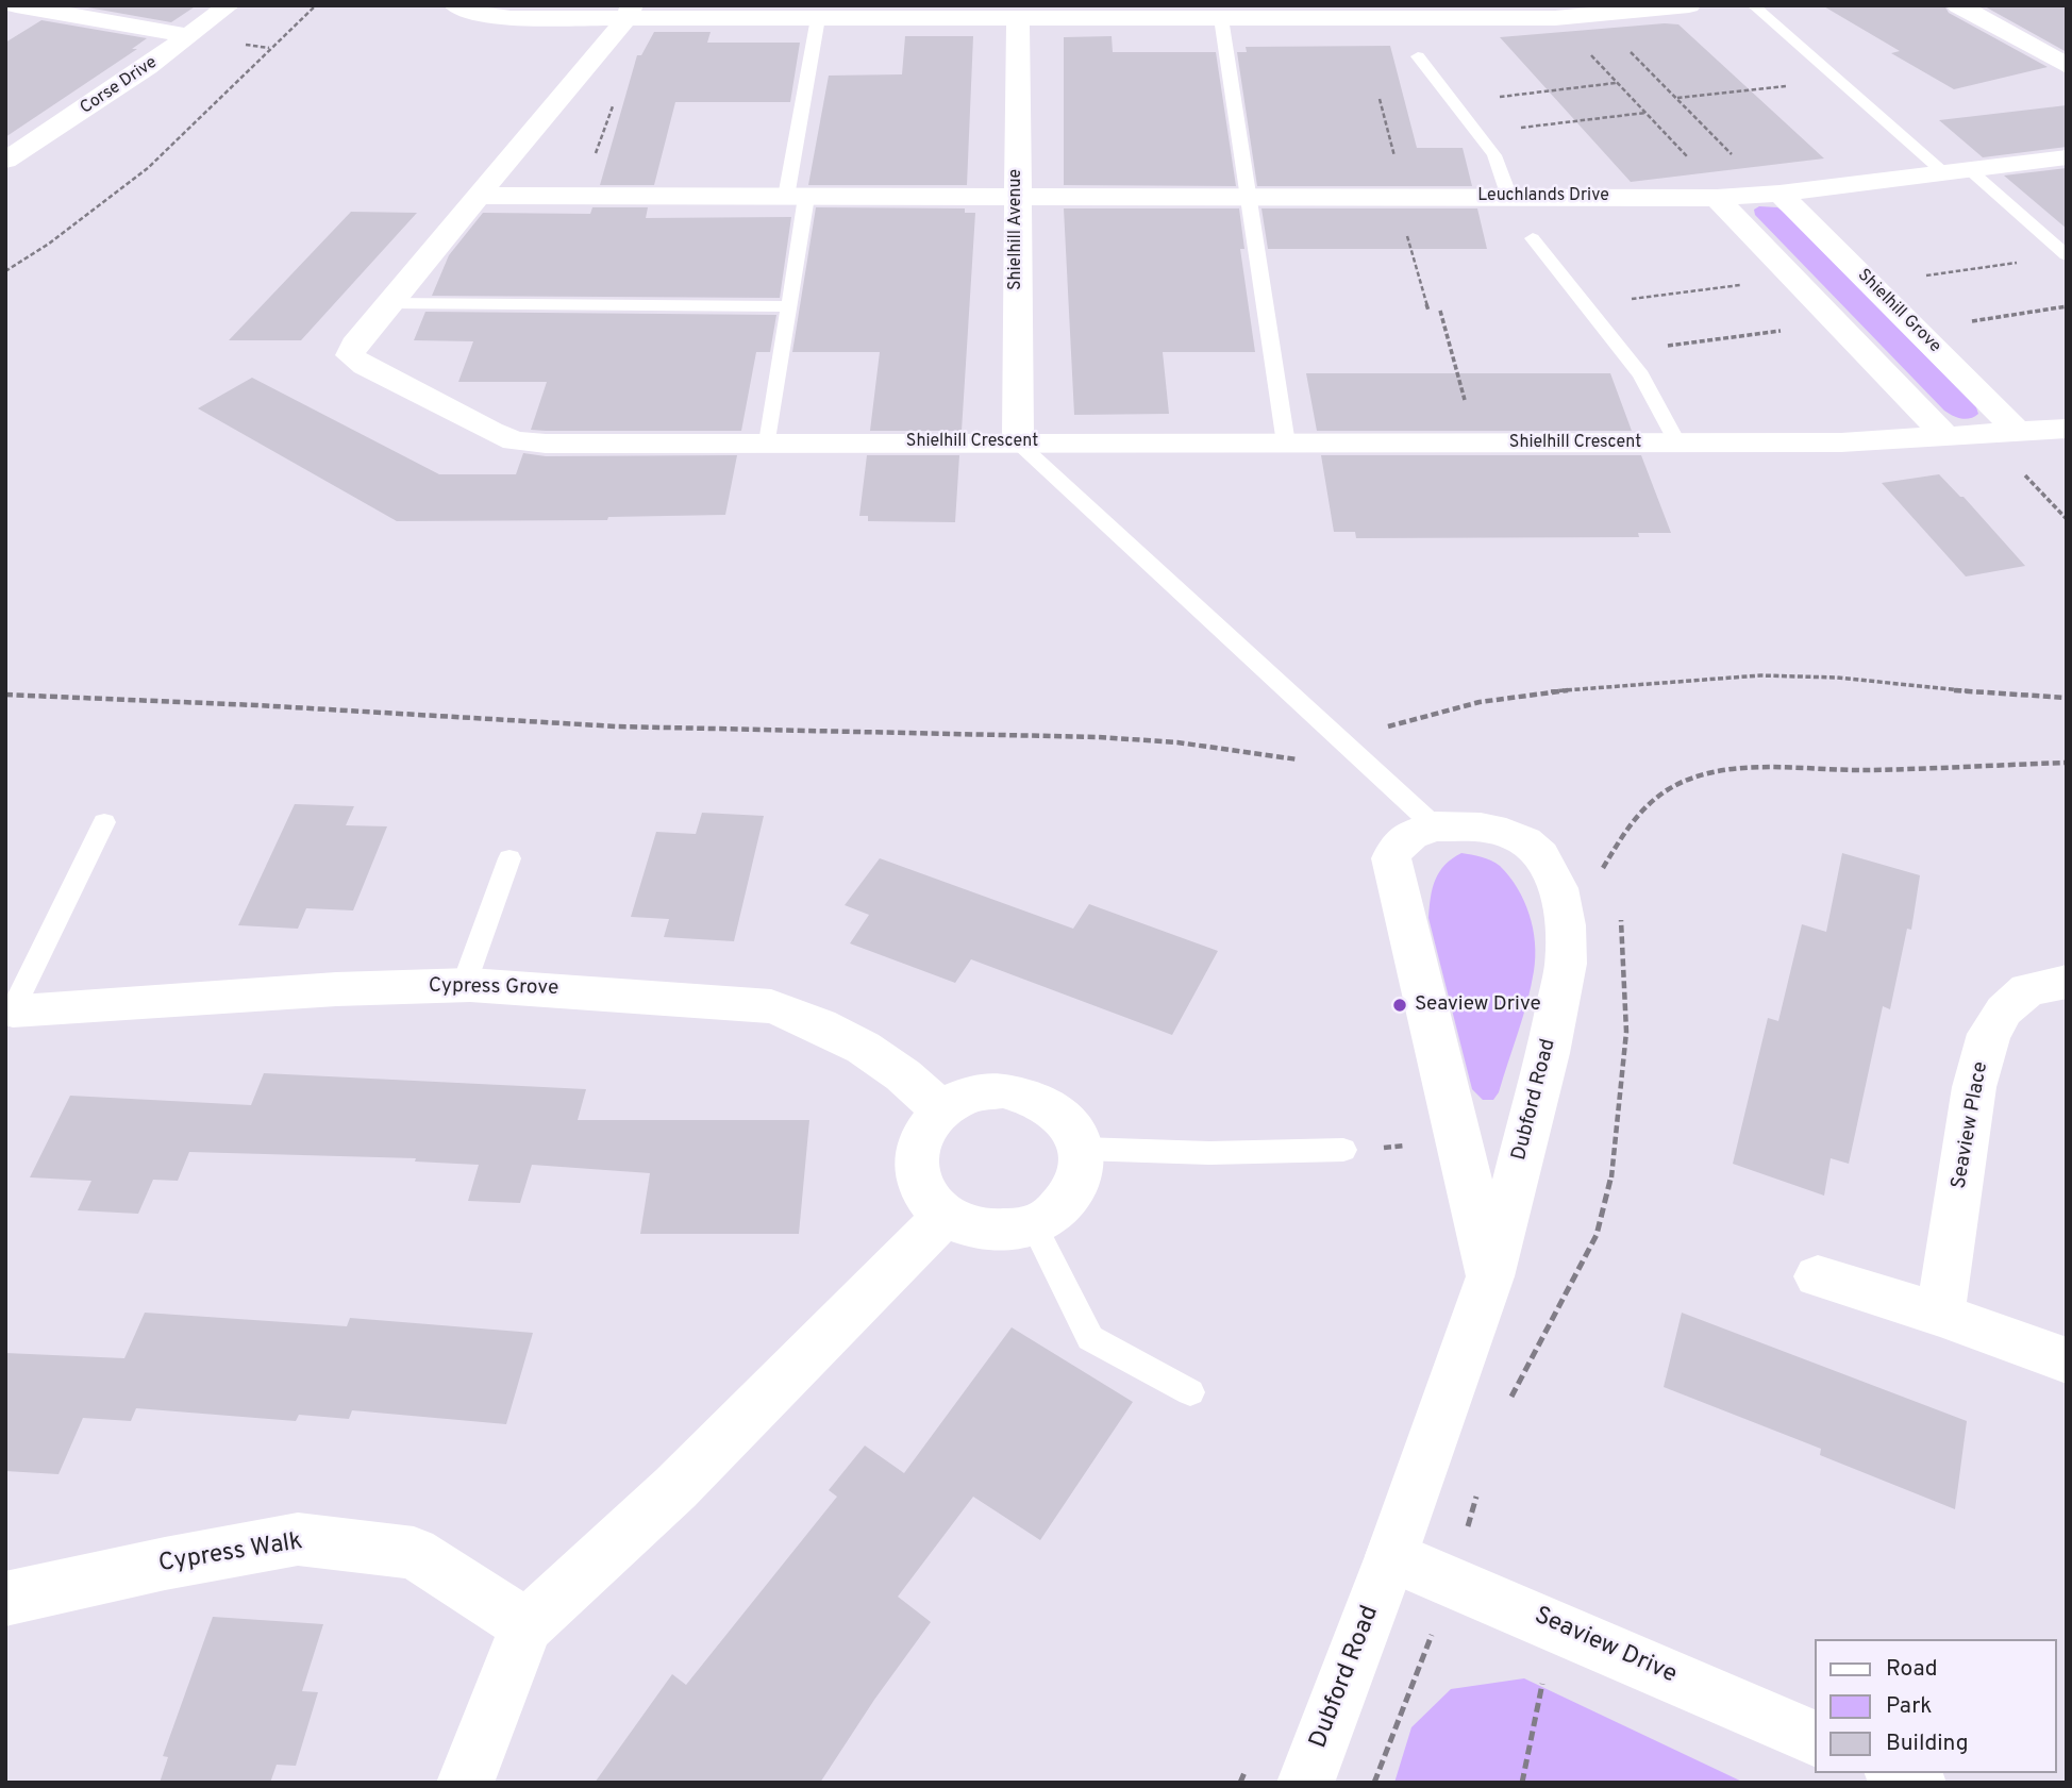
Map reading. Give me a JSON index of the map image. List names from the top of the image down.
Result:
{
  "streets": {
    "street": [
      "Corse Drive",
      "Leuchlands Drive",
      "Shielhill Avenue",
      "Shielhill Grove",
      "Shielhill Crescent",
      "Cypress Grove",
      "Dubford Road",
      "Seaview Place",
      "Cypress Walk",
      "Seaview Drive"
    ]
  },
  "crossings": [
    ["Leuchlands Drive", "Shielhill Avenue"],
    ["Leuchlands Drive", "Shielhill Grove"],
    ["Leuchlands Drive", "Shielhill Crescent"],
    ["Shielhill Avenue", "Shielhill Crescent"],
    ["Shielhill Grove", "Shielhill Crescent"],
    ["Dubford Road", "Seaview Drive"]
  ],
  "places": ["Seaview Drive"],
  "legend": ["Road", "Park", "Building"]
}
